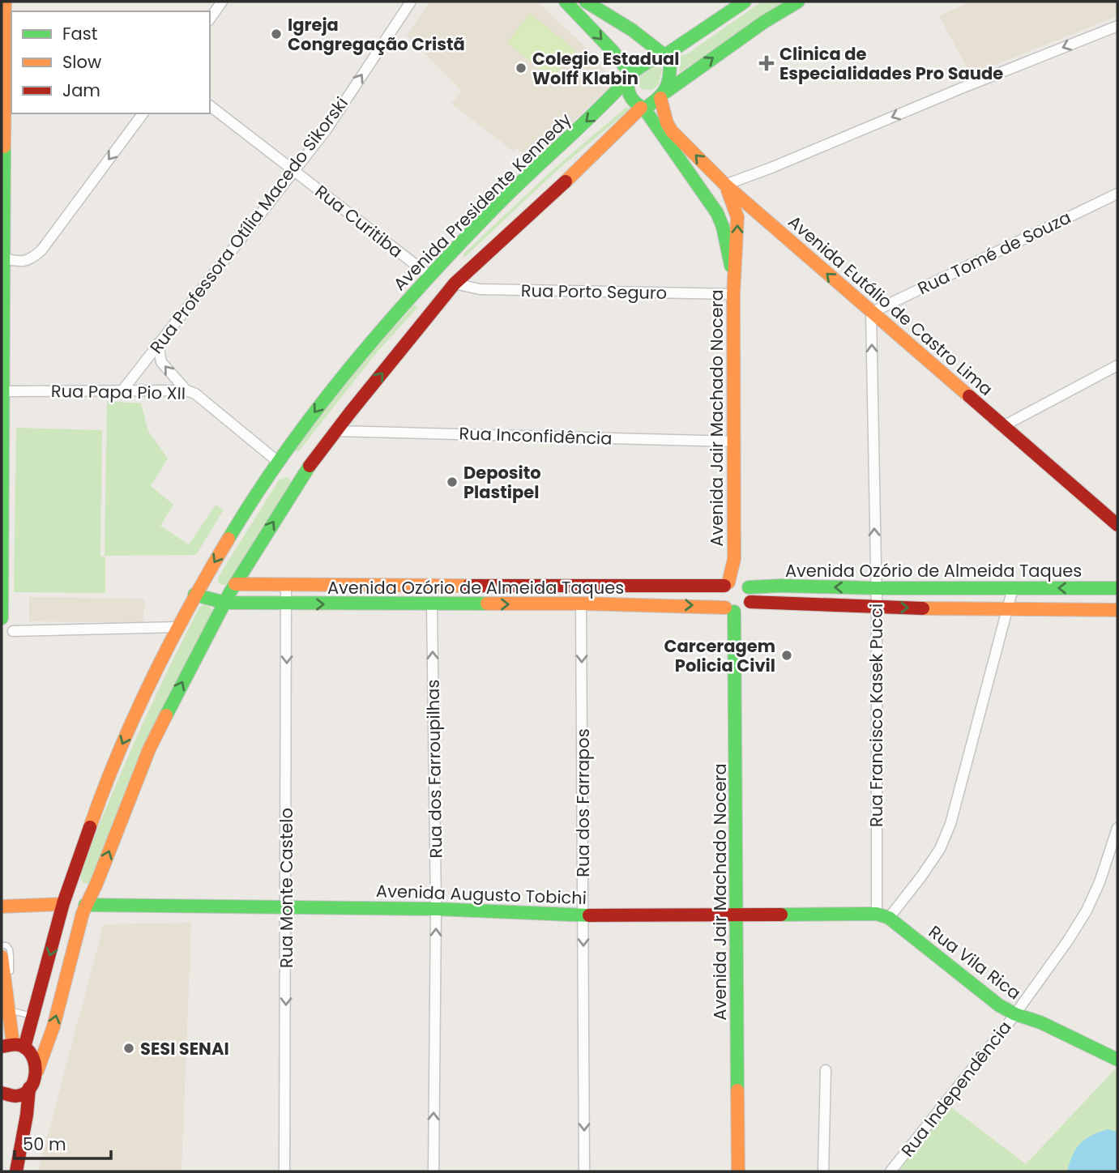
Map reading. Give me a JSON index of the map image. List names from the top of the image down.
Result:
{
  "streets": {
    "street": [
      "Avenida Presidente Kennedy",
      "Rua Curitiba",
      "Rua Professora Otília Macedo Sikorski",
      "Rua Tomé de Souza",
      "Rua Porto Seguro",
      "Avenida Eutálio de Castro Lima",
      "Rua Papa Pio XII",
      "Avenida Jair Machado Nocera",
      "Rua Inconfidência",
      "Avenida Ozório de Almeida Taques",
      "Rua Francisco Kasek Pucci",
      "Rua dos Farroupilhas",
      "Rua dos Farrapos",
      "Rua Monte Castelo",
      "Avenida Augusto Tobichi",
      "Rua Vila Rica",
      "Rua Independência"
    ]
  },
  "crossings": [
    ["Avenida Presidente Kennedy", "Rua Curitiba"],
    ["Avenida Presidente Kennedy", "Rua Papa Pio XII"],
    ["Avenida Presidente Kennedy", "Avenida Ozório de Almeida Taques"],
    ["Rua Curitiba", "Rua Professora Otília Macedo Sikorski"],
    ["Rua Professora Otília Macedo Sikorski", "Rua Papa Pio XII"],
    ["Rua Tomé de Souza", "Avenida Eutálio de Castro Lima"],
    ["Rua Tomé de Souza", "Rua Francisco Kasek Pucci"],
    ["Rua Porto Seguro", "Avenida Jair Machado Nocera"],
    ["Avenida Eutálio de Castro Lima", "Avenida Jair Machado Nocera"],
    ["Avenida Eutálio de Castro Lima", "Rua Francisco Kasek Pucci"],
    ["Avenida Jair Machado Nocera", "Rua Inconfidência"],
    ["Avenida Jair Machado Nocera", "Avenida Ozório de Almeida Taques"],
    ["Avenida Jair Machado Nocera", "Avenida Augusto Tobichi"],
    ["Avenida Ozório de Almeida Taques", "Rua Francisco Kasek Pucci"],
    ["Avenida Ozório de Almeida Taques", "Rua dos Farroupilhas"],
    ["Avenida Ozório de Almeida Taques", "Rua dos Farrapos"],
    ["Avenida Ozório de Almeida Taques", "Rua Monte Castelo"],
    ["Rua Francisco Kasek Pucci", "Avenida Augusto Tobichi"],
    ["Rua Francisco Kasek Pucci", "Rua Vila Rica"],
    ["Rua dos Farroupilhas", "Avenida Augusto Tobichi"],
    ["Rua dos Farrapos", "Avenida Augusto Tobichi"],
    ["Rua Monte Castelo", "Avenida Augusto Tobichi"],
    ["Avenida Augusto Tobichi", "Rua Vila Rica"],
    ["Rua Vila Rica", "Rua Independência"]
  ],
  "one_way": [
    "Rua Professora Otília Macedo Sikorski",
    "Avenida Eutálio de Castro Lima",
    "Rua Francisco Kasek Pucci",
    "Rua dos Farroupilhas",
    "Rua dos Farrapos",
    "Rua Monte Castelo"
  ],
  "places": {
    "other": [
      "Igreja Congregação Cristã",
      "Colegio Estadual Wolff Klabin",
      "Deposito Plastipel",
      "Carceragem Policia Civil",
      "SESI SENAI"
    ],
    "health": ["Clinica de Especialidades Pro Saude"]
  },
  "legend": ["Fast", "Slow", "Jam"],
  "scale_bar": "50 m"
}
